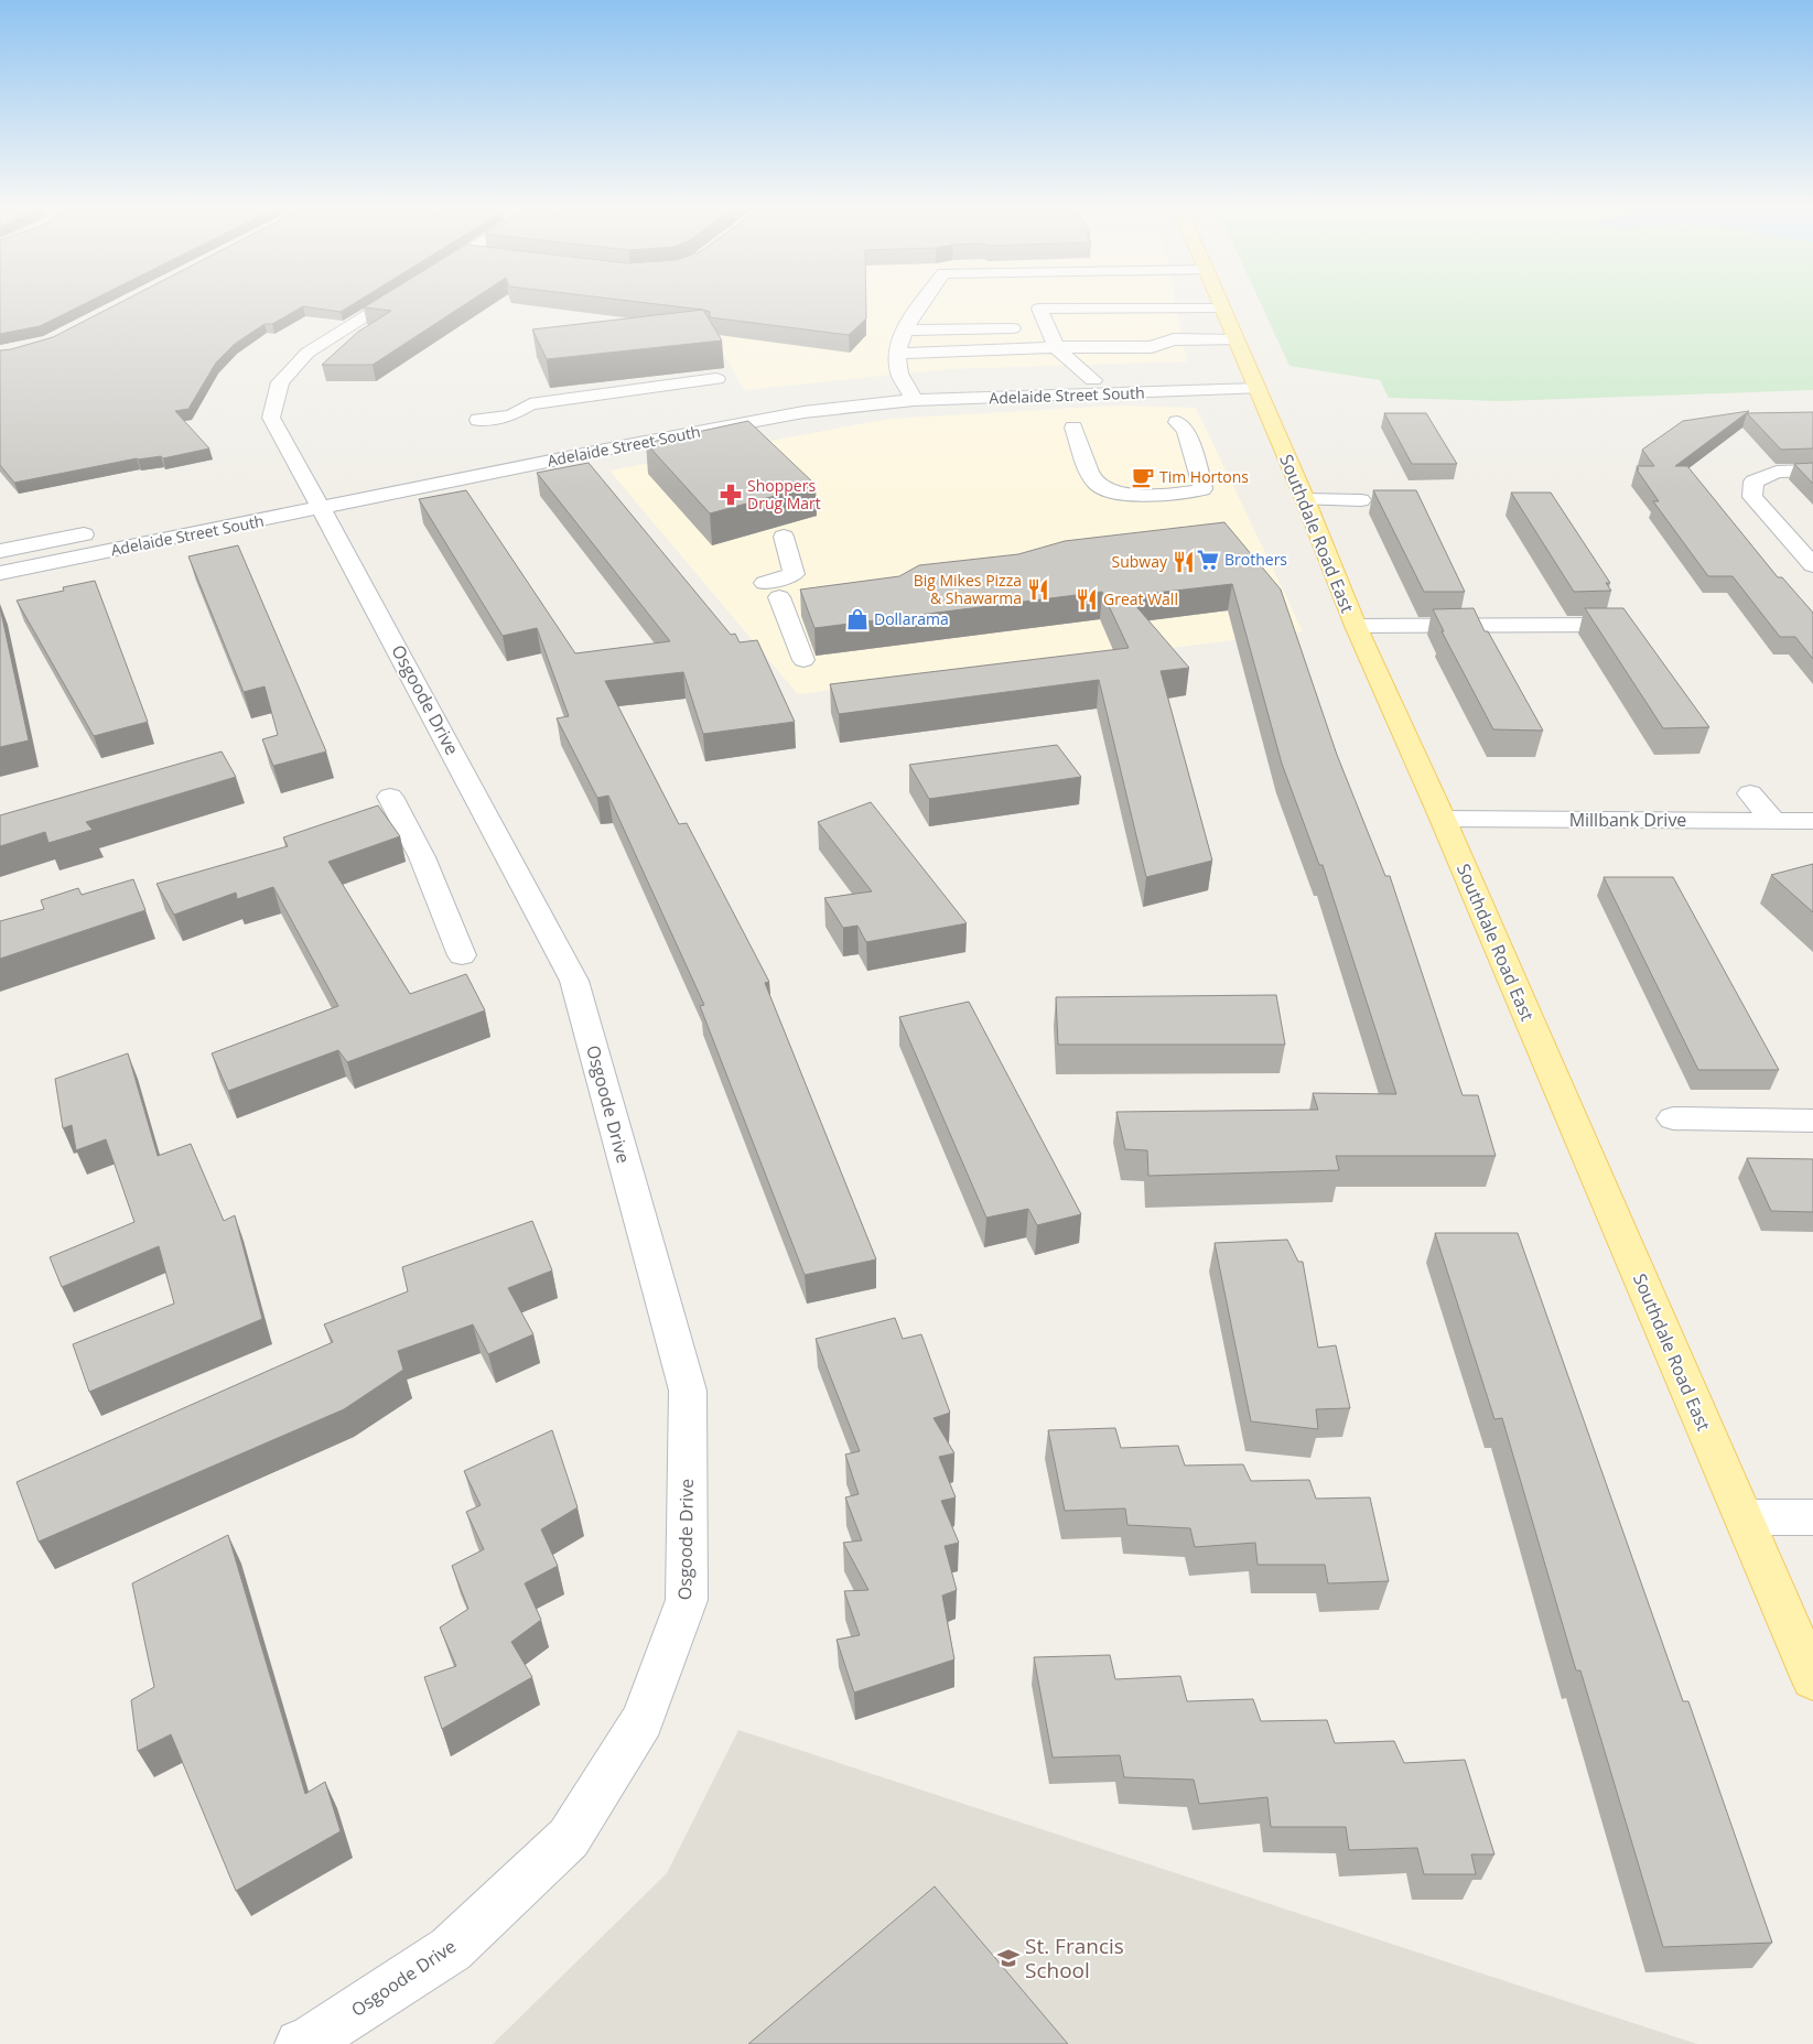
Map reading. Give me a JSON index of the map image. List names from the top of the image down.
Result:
{
  "streets": {
    "main road": ["Southdale Road East"],
    "street": ["Adelaide Street South", "Osgoode Drive", "Millbank Drive"]
  },
  "crossings": [
    ["Adelaide Street South", "Southdale Road East"],
    ["Adelaide Street South", "Osgoode Drive"],
    ["Southdale Road East", "Millbank Drive"]
  ],
  "places": {
    "cafe": ["Tim Hortons"],
    "pharmacy": ["Shoppers Drug Mart"],
    "supermarket": ["Brothers"],
    "restaurant": ["Subway", "Big Mikes Pizza & Shawarma", "Great Wall"],
    "shop": ["Dollarama"],
    "school or university": ["St. Francis School"]
  }
}
